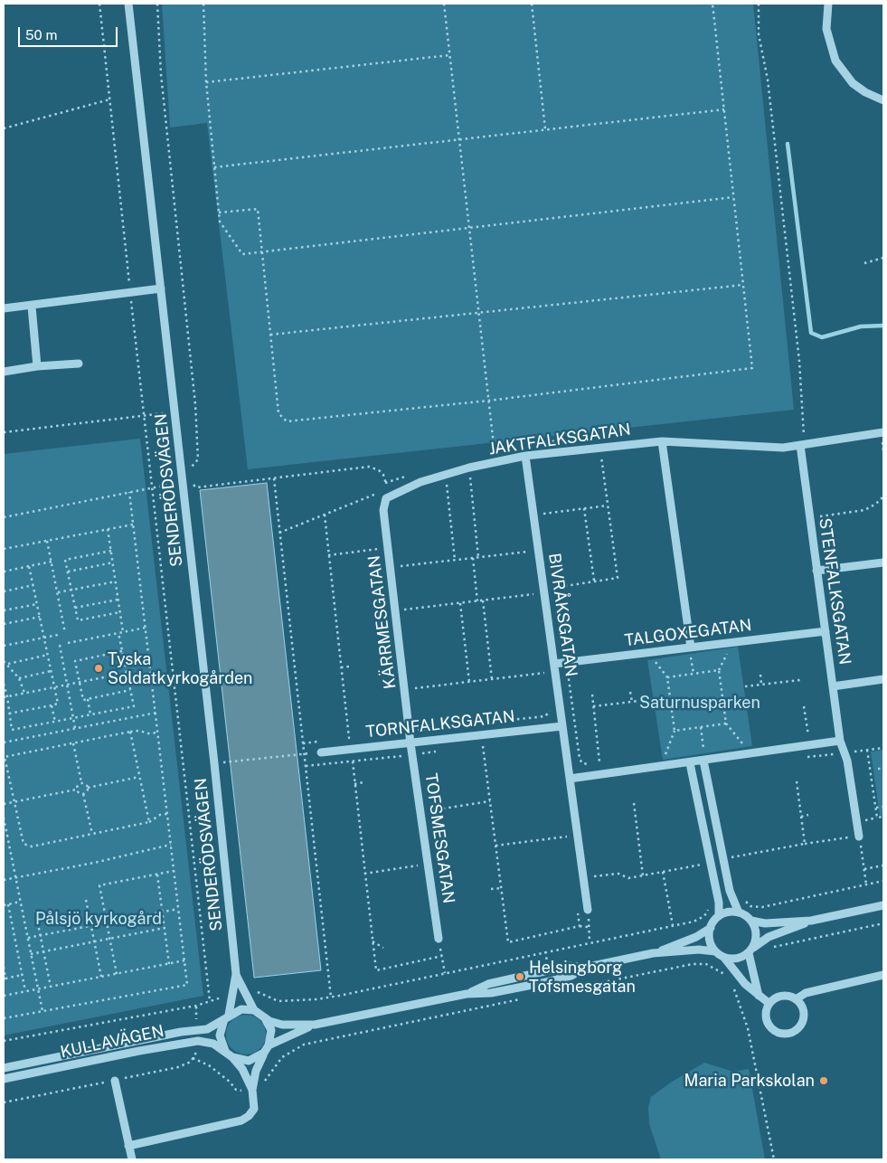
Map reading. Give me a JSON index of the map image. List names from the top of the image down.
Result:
{
  "streets": {
    "street": [
      "JAKTFALKSGATAN",
      "SENDERÖDSVÄGEN",
      "STENFALKSGATAN",
      "BIVRÅKSGATAN",
      "KÄRRMESGATAN",
      "TALGOXEGATAN",
      "TORNFALKSGATAN",
      "TOFSMESGATAN",
      "KULLAVÄGEN"
    ]
  },
  "crossings": [
    ["JAKTFALKSGATAN", "STENFALKSGATAN"],
    ["JAKTFALKSGATAN", "BIVRÅKSGATAN"],
    ["JAKTFALKSGATAN", "KÄRRMESGATAN"],
    ["SENDERÖDSVÄGEN", "KULLAVÄGEN"],
    ["STENFALKSGATAN", "TALGOXEGATAN"],
    ["BIVRÅKSGATAN", "TALGOXEGATAN"],
    ["BIVRÅKSGATAN", "TORNFALKSGATAN"],
    ["KÄRRMESGATAN", "TORNFALKSGATAN"],
    ["KÄRRMESGATAN", "TOFSMESGATAN"],
    ["TORNFALKSGATAN", "TOFSMESGATAN"]
  ],
  "parks": ["Saturnusparken", "Pålsjö kyrkogård"],
  "places": ["Tyska Soldatkyrkogården", "Helsingborg Tofsmesgatan", "Maria Parkskolan"],
  "scale_bar": "50 m"
}
